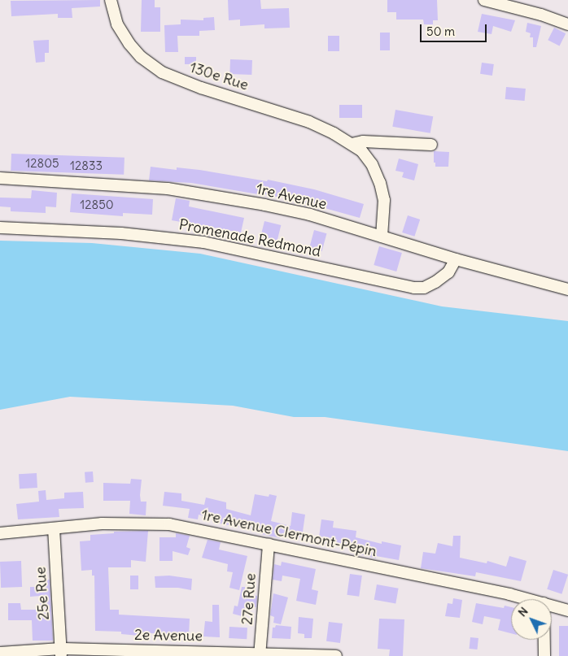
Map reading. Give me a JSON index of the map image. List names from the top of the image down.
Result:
{
  "streets": {
    "street": [
      "130e Rue",
      "1re Avenue",
      "Promenade Redmond",
      "1re Avenue Clermont-Pépin",
      "25e Rue",
      "27e Rue",
      "2e Avenue"
    ]
  },
  "crossings": [
    ["130e Rue", "1re Avenue"],
    ["1re Avenue", "Promenade Redmond"],
    ["1re Avenue Clermont-Pépin", "25e Rue"],
    ["1re Avenue Clermont-Pépin", "27e Rue"],
    ["25e Rue", "2e Avenue"],
    ["27e Rue", "2e Avenue"]
  ],
  "house_numbers": ["12805", "12833", "12850"],
  "scale_bar": "50 m",
  "north": "top left"
}
